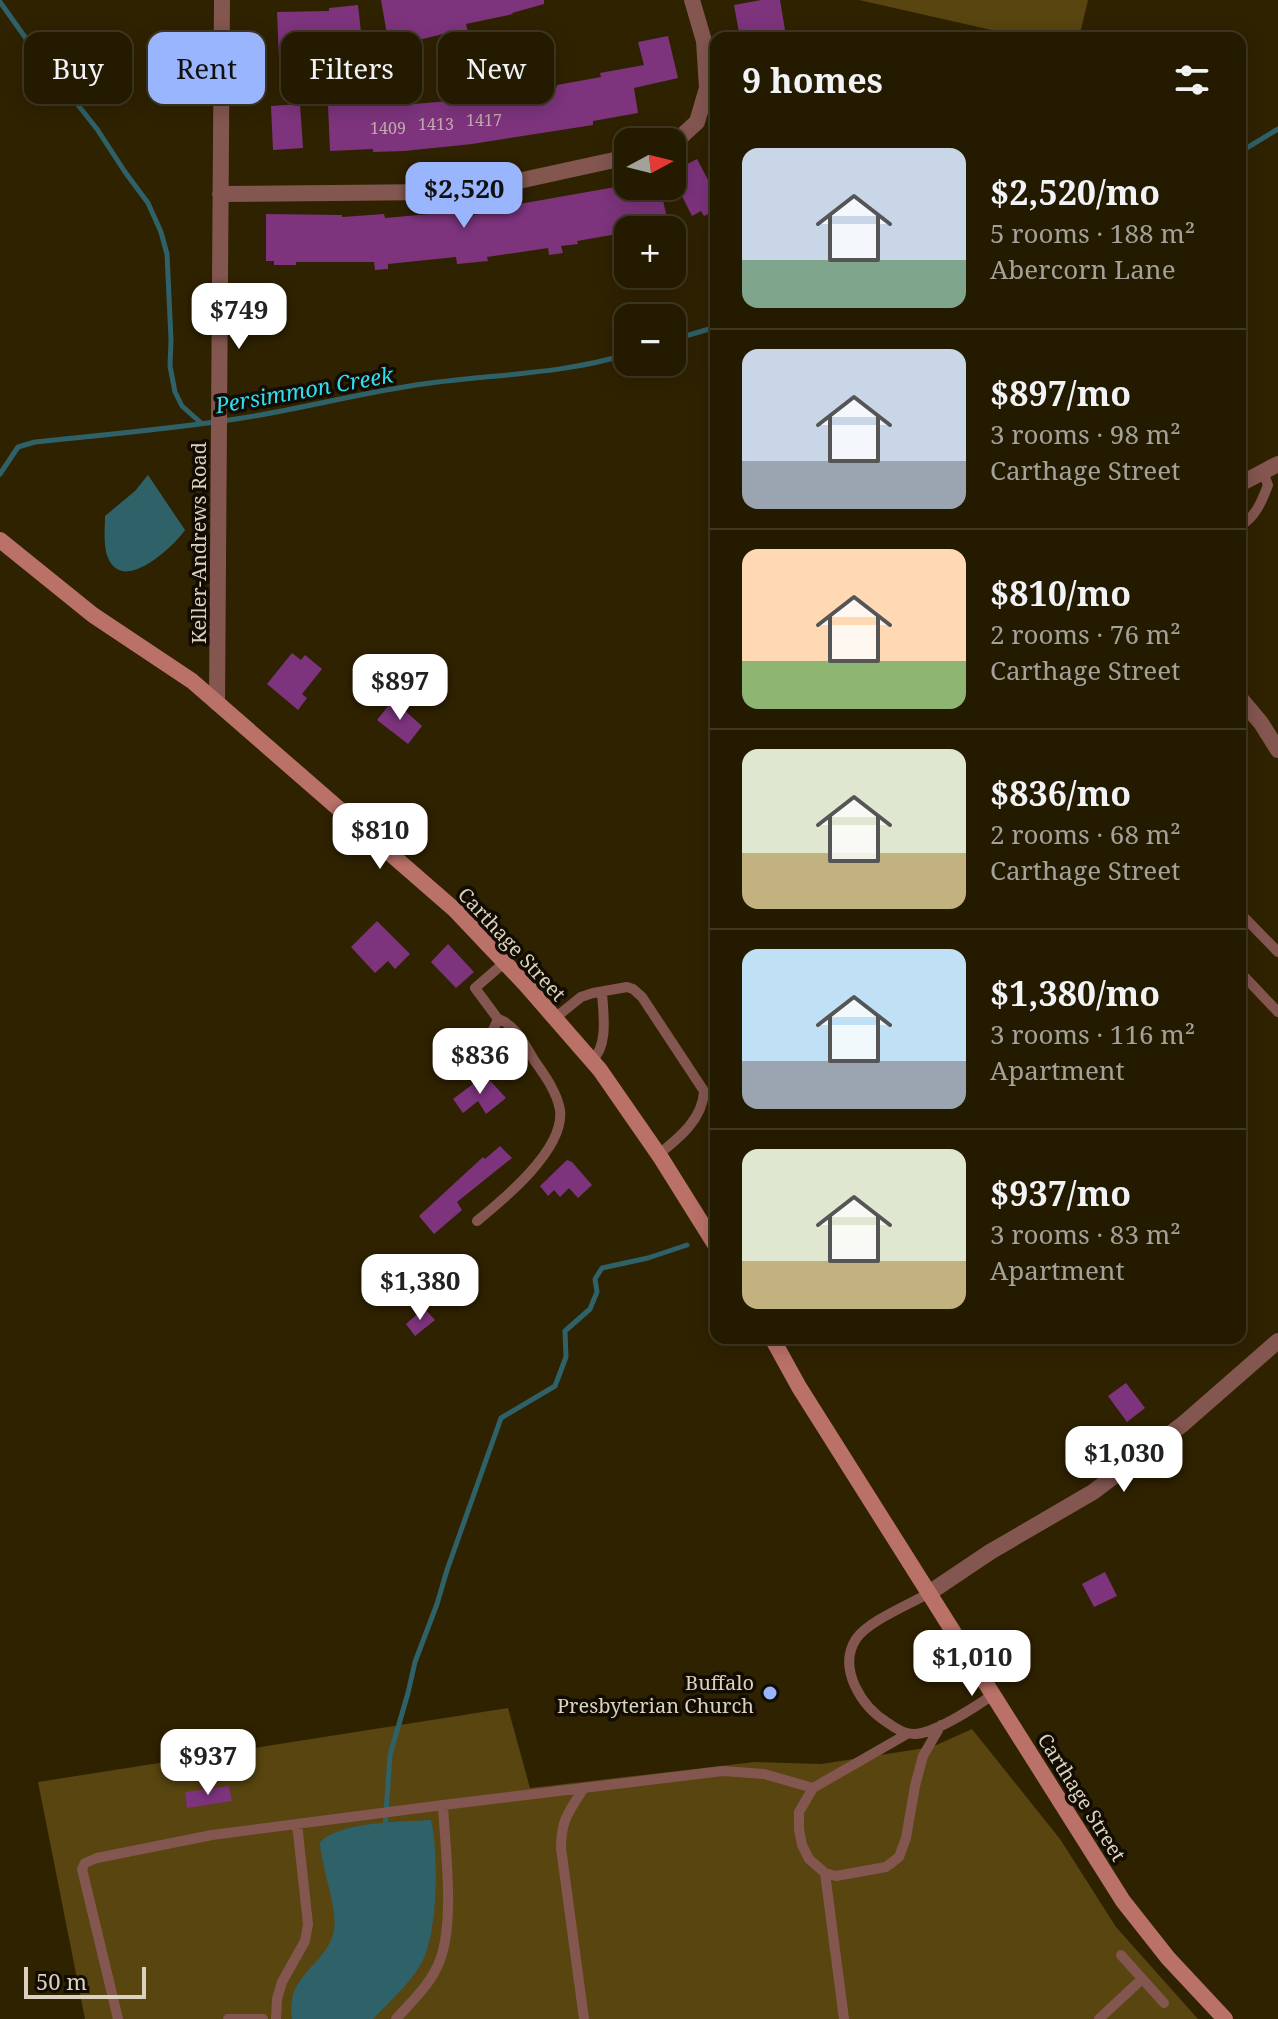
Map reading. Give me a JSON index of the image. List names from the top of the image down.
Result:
{
  "streets": {
    "main road": ["Carthage Street"],
    "street": ["Keller-Andrews Road"]
  },
  "crossings": [
    ["Keller-Andrews Road", "Carthage Street"]
  ],
  "water": ["Persimmon Creek"],
  "places": ["Buffalo Presbyterian Church"],
  "house_numbers": ["1417", "1413", "1409"],
  "scale_bar": "50 m",
  "north": "right",
  "page": {
    "chip": [
      "Buy",
      "Rent",
      "Filters",
      "New"
    ],
    "heading": "9 homes",
    "map_buttons": ["+", "−"],
    "list": [
      {
        "name": "$2,520/mo",
        "note": "5 rooms · 188 m² · Abercorn Lane"
      },
      {
        "name": "$897/mo",
        "note": "3 rooms · 98 m² · Carthage Street"
      },
      {
        "name": "$810/mo",
        "note": "2 rooms · 76 m² · Carthage Street"
      },
      {
        "name": "$836/mo",
        "note": "2 rooms · 68 m² · Carthage Street"
      },
      {
        "name": "$1,380/mo",
        "note": "3 rooms · 116 m² · Apartment"
      },
      {
        "name": "$937/mo",
        "note": "3 rooms · 83 m² · Apartment"
      }
    ],
    "price": [
      "$2,520",
      "$749",
      "$897",
      "$810",
      "$836",
      "$1,380",
      "$1,030",
      "$1,010",
      "$937"
    ],
    "scale": "50 m"
  }
}
